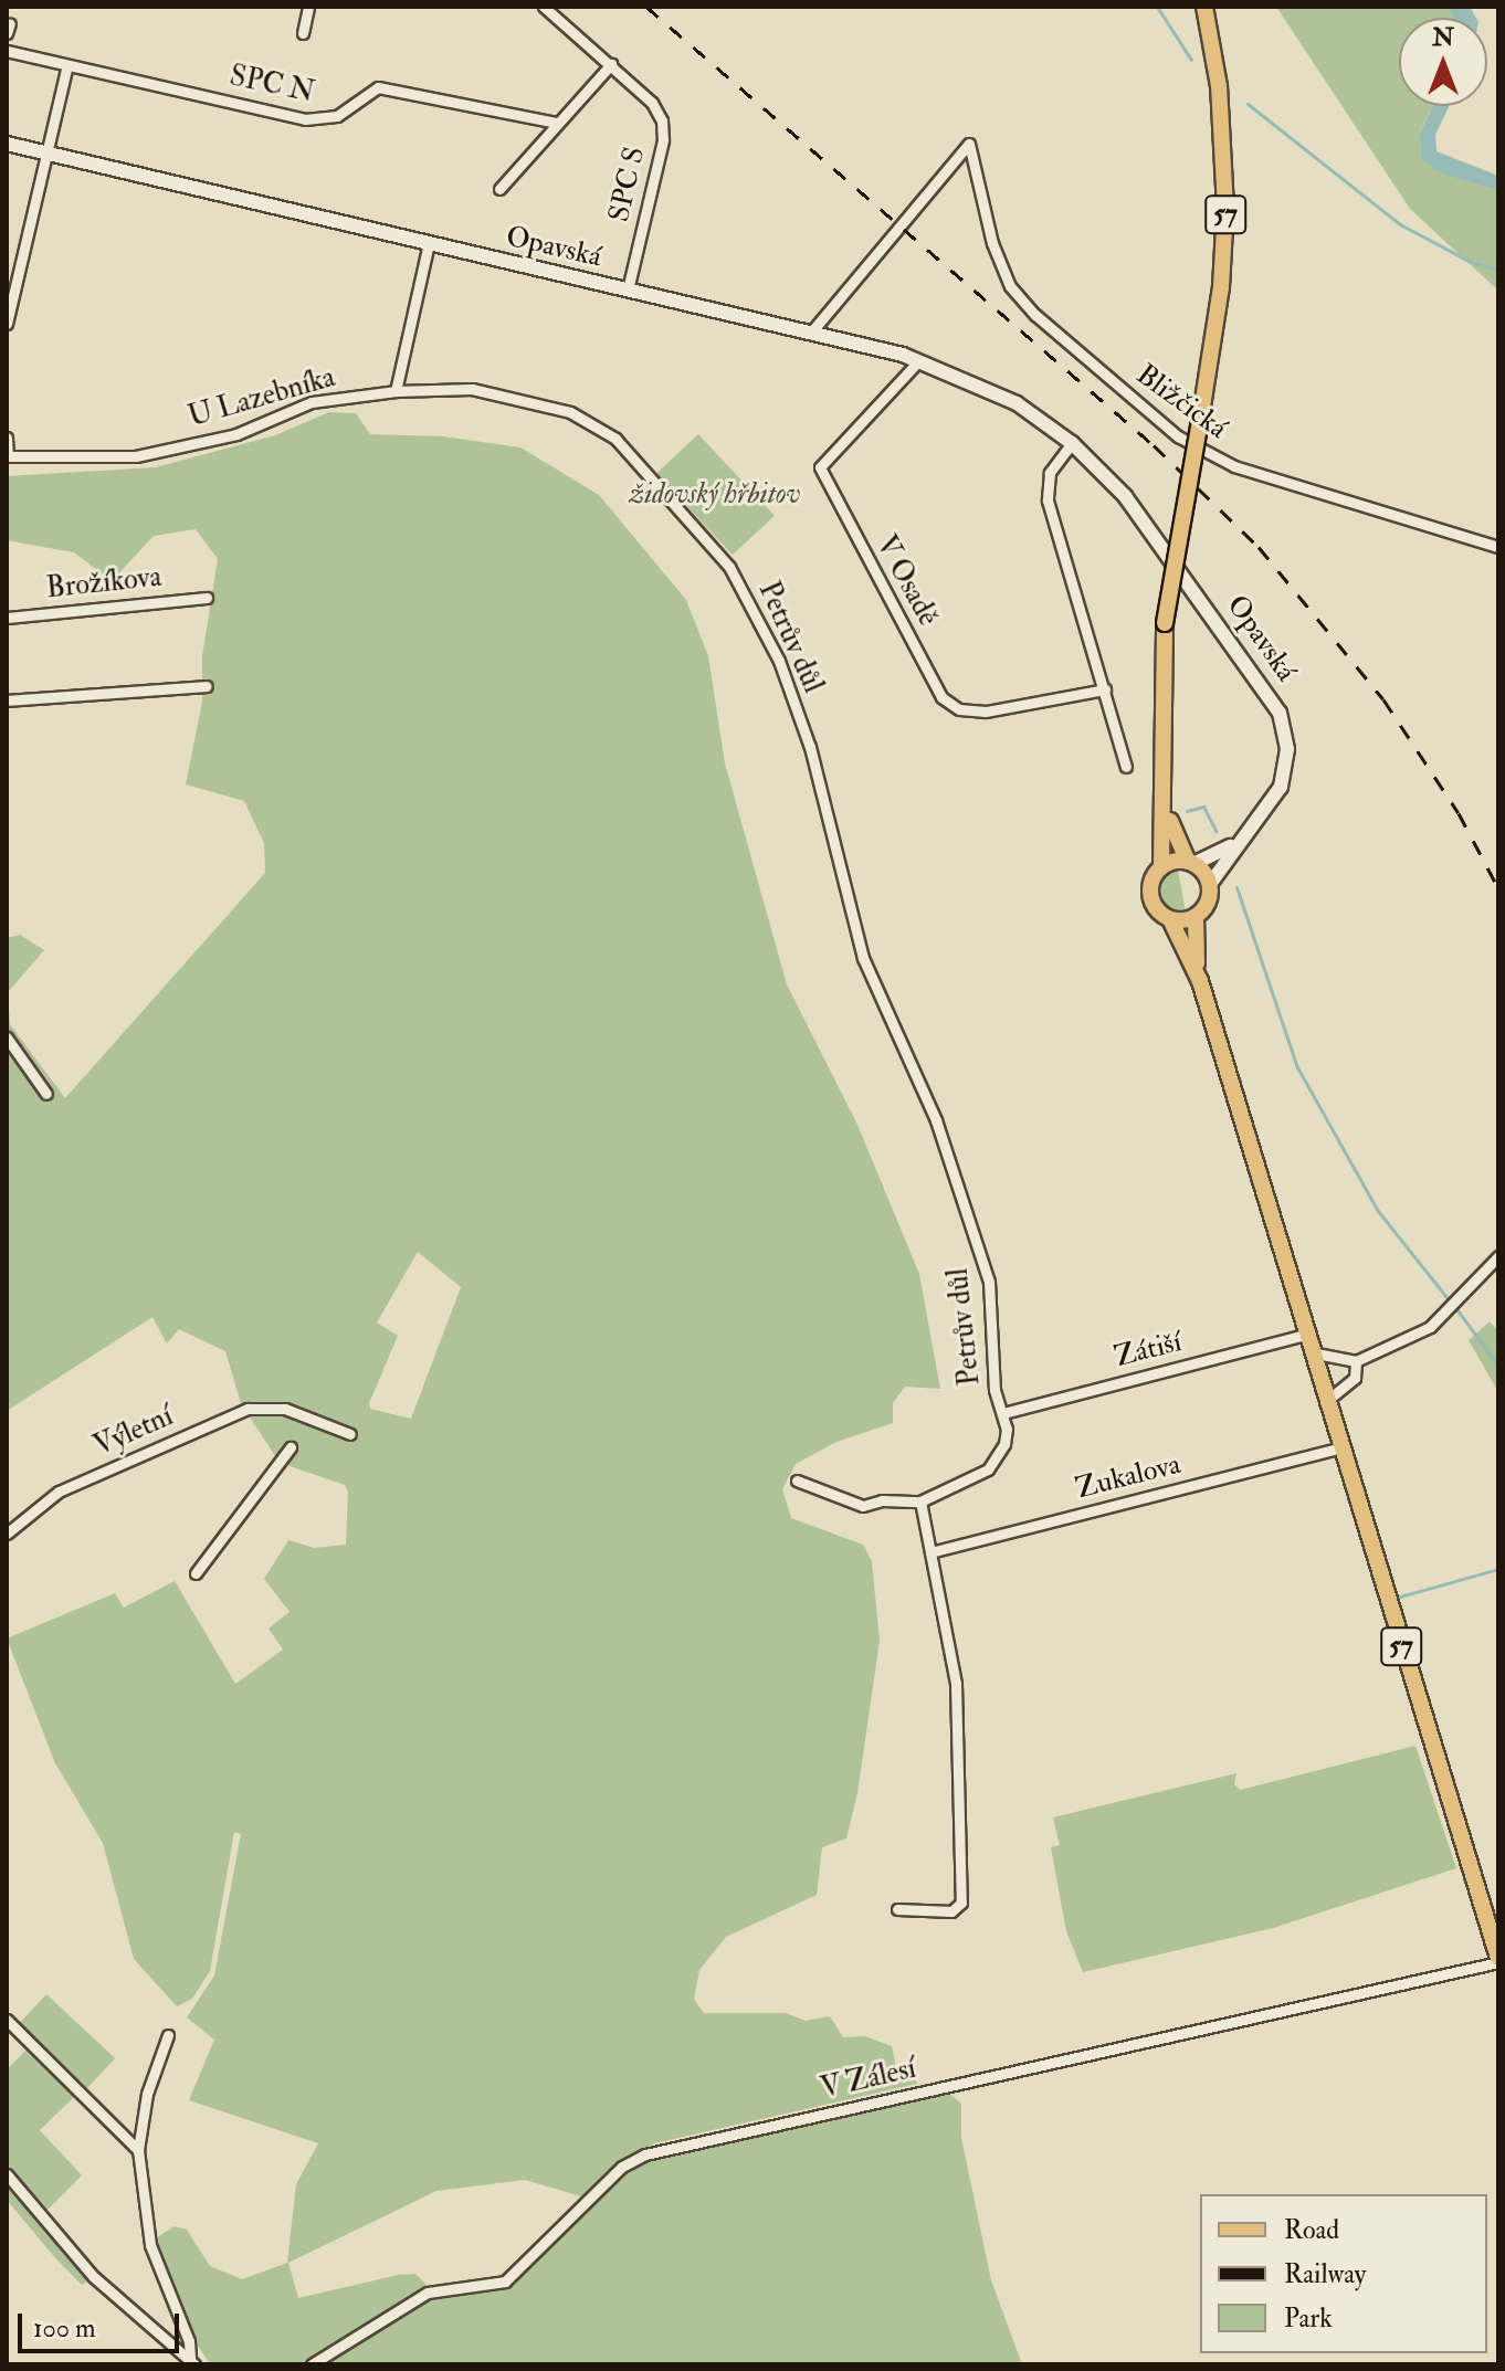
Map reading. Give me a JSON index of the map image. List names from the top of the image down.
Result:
{
  "streets": {
    "main road": ["57", "Opavská"],
    "street": [
      "SPC N",
      "SPC S",
      "U Lazebníka",
      "Bližčická",
      "V Osadě",
      "Brožíkova",
      "Petrův důl",
      "Zátiší",
      "Výletní",
      "Zukalova",
      "V Zálesí"
    ]
  },
  "crossings": [
    ["SPC S", "Opavská"],
    ["57", "Opavská"],
    ["57", "Zátiší"],
    ["57", "Zukalova"],
    ["57", "V Zálesí"],
    ["Opavská", "Bližčická"],
    ["Opavská", "V Osadě"],
    ["U Lazebníka", "Petrův důl"],
    ["Petrův důl", "Zátiší"]
  ],
  "parks": ["židovský hřbitov"],
  "legend": ["Road", "Railway", "Park"],
  "scale_bar": "100 m",
  "north": "top"
}
